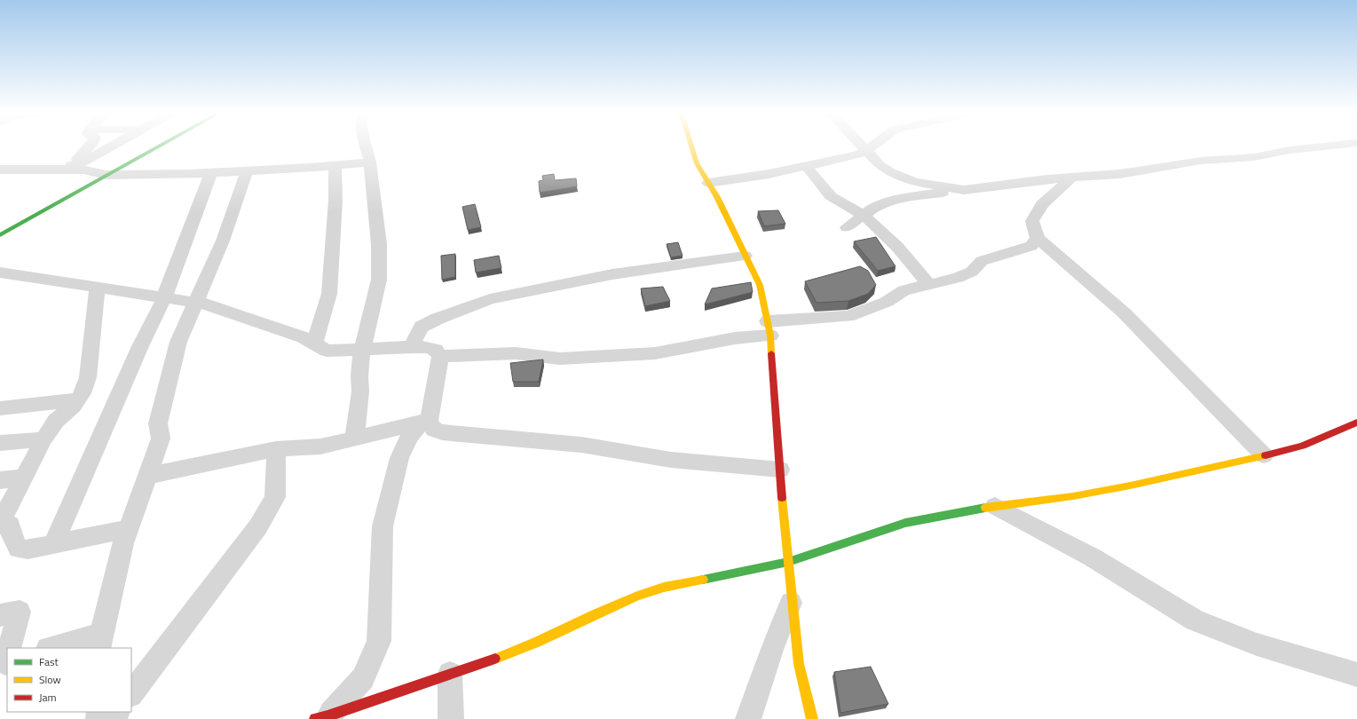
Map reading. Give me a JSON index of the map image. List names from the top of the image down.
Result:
{
  "legend": ["Fast", "Slow", "Jam"]
}
